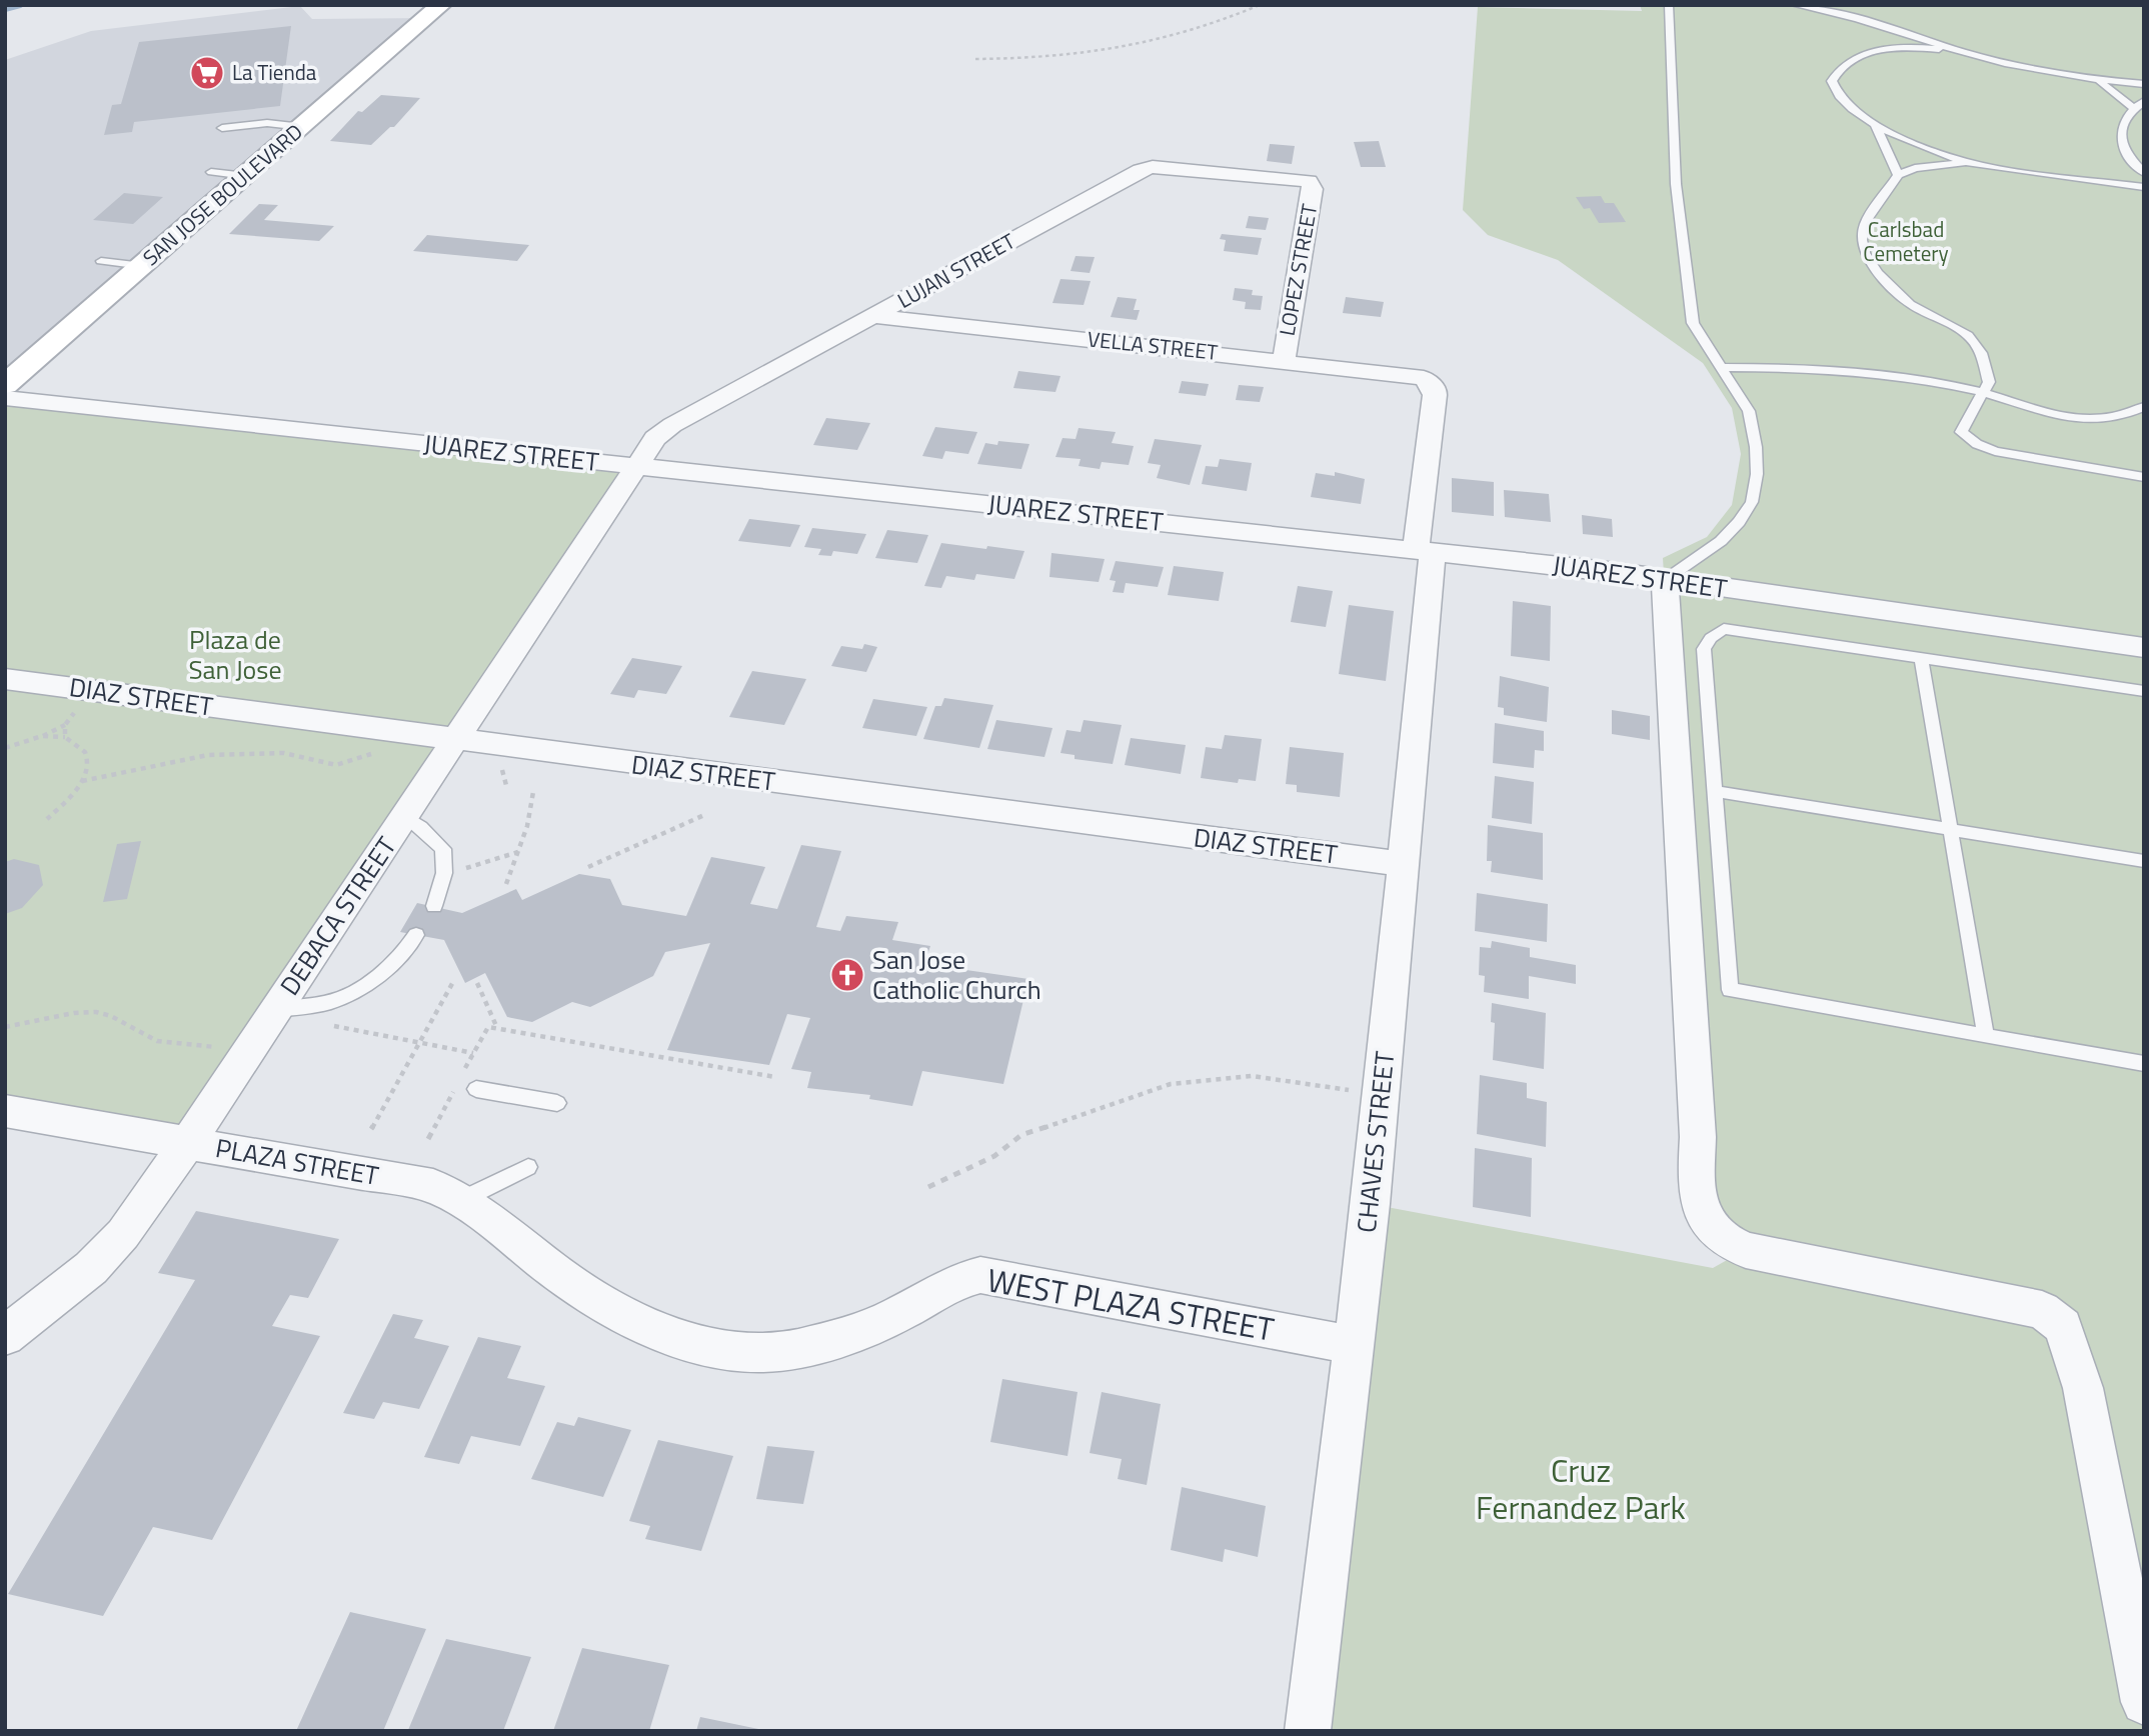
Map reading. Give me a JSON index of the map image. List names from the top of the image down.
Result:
{
  "streets": {
    "street": [
      "SAN JOSE BOULEVARD",
      "LOPEZ STREET",
      "LUJAN STREET",
      "VELLA STREET",
      "JUAREZ STREET",
      "DIAZ STREET",
      "DEBACA STREET",
      "CHAVES STREET",
      "PLAZA STREET",
      "WEST PLAZA STREET"
    ]
  },
  "crossings": [
    ["LOPEZ STREET", "LUJAN STREET"],
    ["LOPEZ STREET", "VELLA STREET"],
    ["LUJAN STREET", "VELLA STREET"],
    ["LUJAN STREET", "JUAREZ STREET"],
    ["LUJAN STREET", "DEBACA STREET"],
    ["VELLA STREET", "CHAVES STREET"],
    ["JUAREZ STREET", "DEBACA STREET"],
    ["JUAREZ STREET", "CHAVES STREET"],
    ["DIAZ STREET", "DEBACA STREET"],
    ["DIAZ STREET", "CHAVES STREET"],
    ["DEBACA STREET", "PLAZA STREET"],
    ["CHAVES STREET", "WEST PLAZA STREET"],
    ["PLAZA STREET", "WEST PLAZA STREET"]
  ],
  "parks": ["Carlsbad Cemetery", "Plaza de San Jose", "Cruz Fernandez Park"],
  "places": {
    "supermarket": ["La Tienda"],
    "church": ["San Jose Catholic Church"]
  }
}
